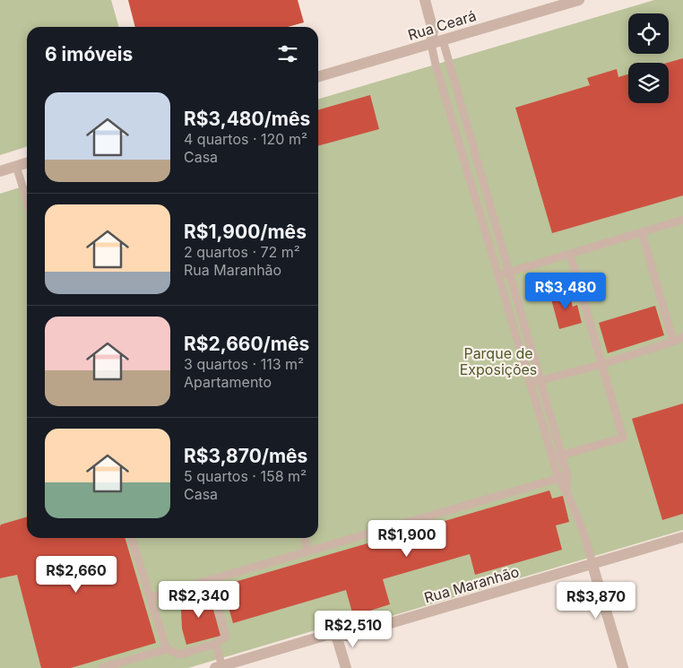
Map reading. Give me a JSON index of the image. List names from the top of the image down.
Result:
{
  "streets": {
    "street": ["Rua Ceará", "Rua Maranhão"]
  },
  "parks": ["Parque de Exposições"],
  "page": {
    "heading": "6 imóveis",
    "list": [
      {
        "name": "R$3,480/mês",
        "note": "4 quartos · 120 m² · Casa"
      },
      {
        "name": "R$1,900/mês",
        "note": "2 quartos · 72 m² · Rua Maranhão"
      },
      {
        "name": "R$2,660/mês",
        "note": "3 quartos · 113 m² · Apartamento"
      },
      {
        "name": "R$3,870/mês",
        "note": "5 quartos · 158 m² · Casa"
      }
    ],
    "price": [
      "R$3,480",
      "R$1,900",
      "R$2,660",
      "R$2,340",
      "R$3,870",
      "R$2,510"
    ]
  }
}
